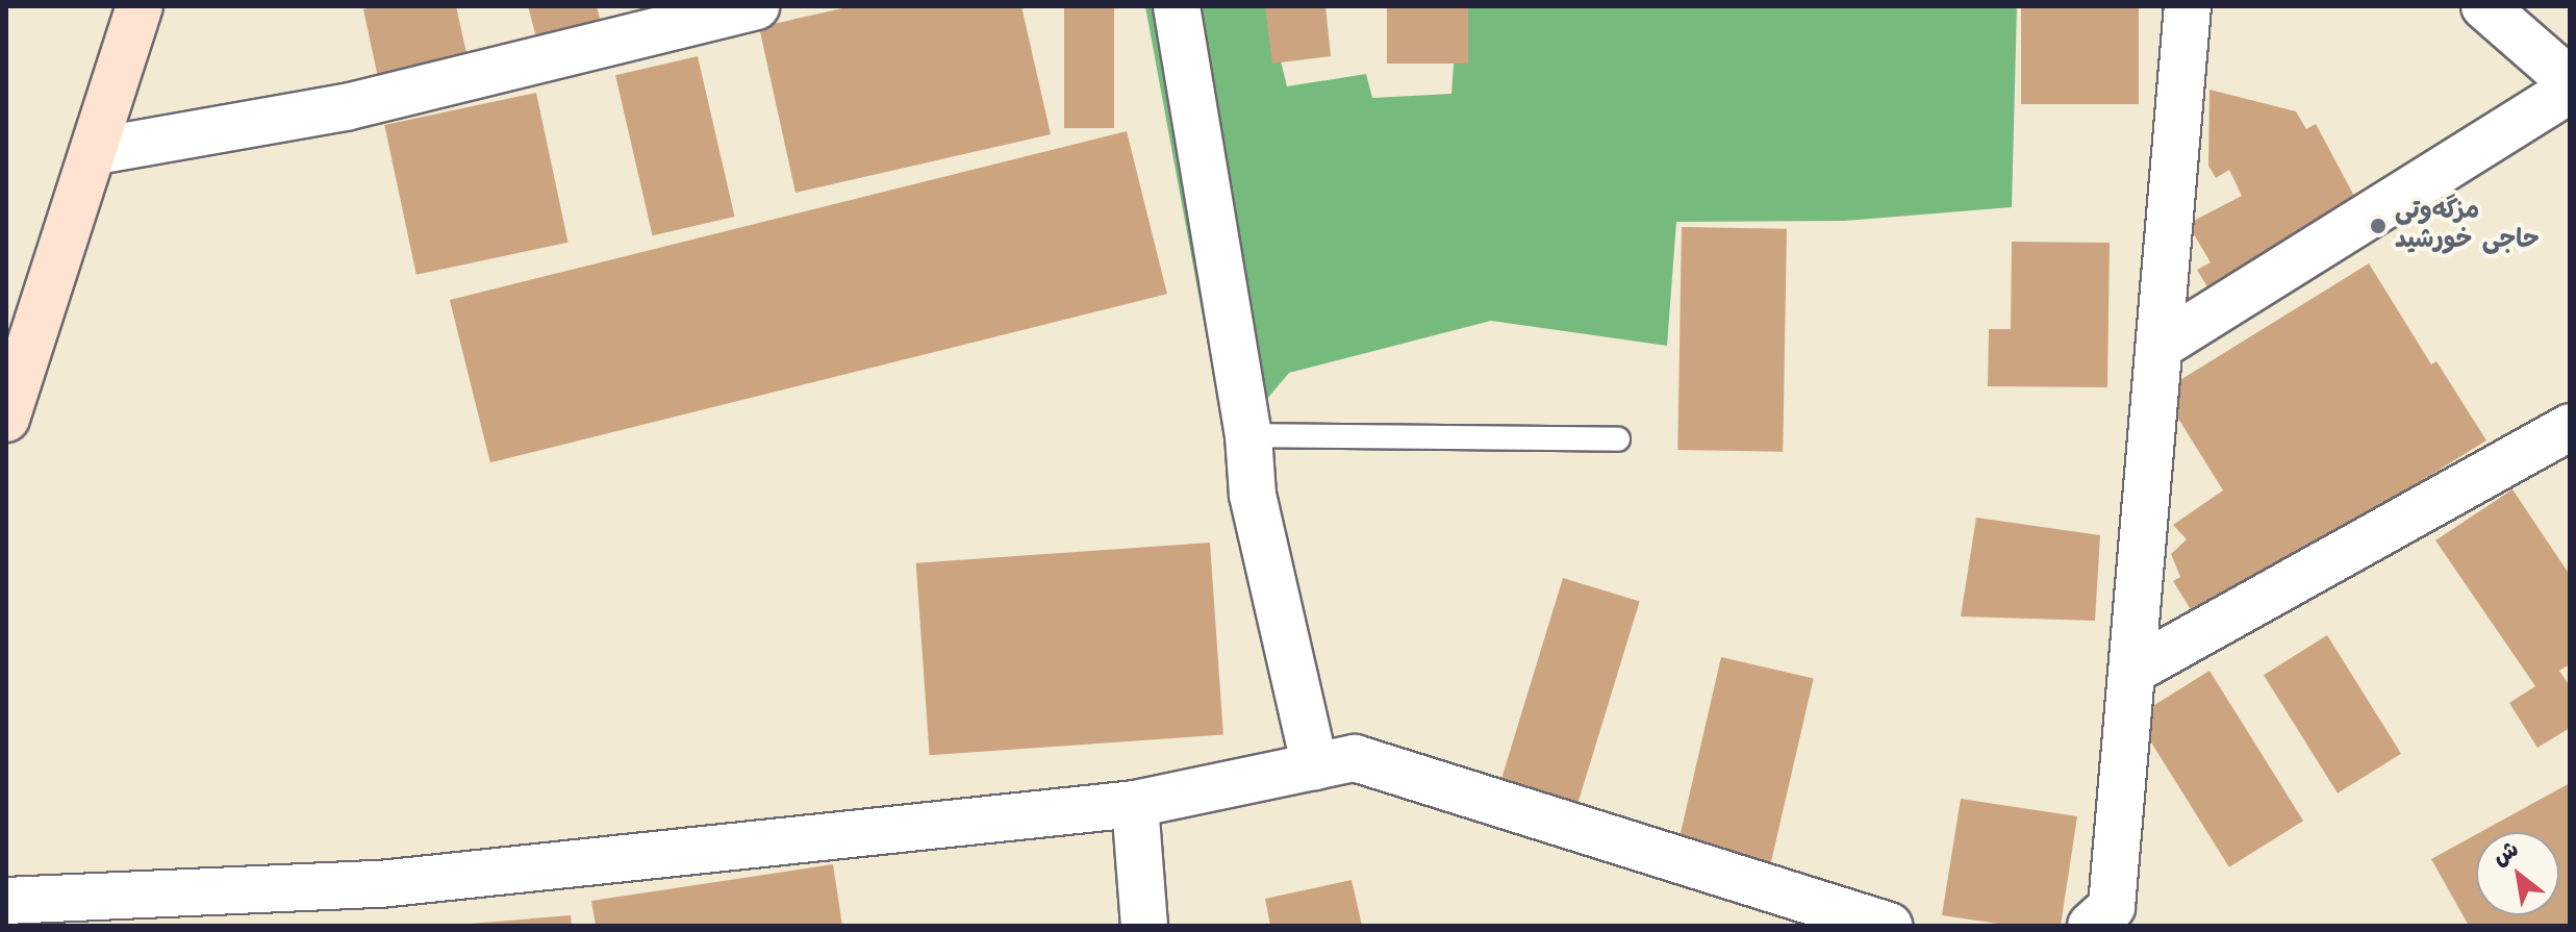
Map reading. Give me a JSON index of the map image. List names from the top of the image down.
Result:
{
  "places": ["مزگەوتی حاجی خورشيد"],
  "north": "top left"
}
